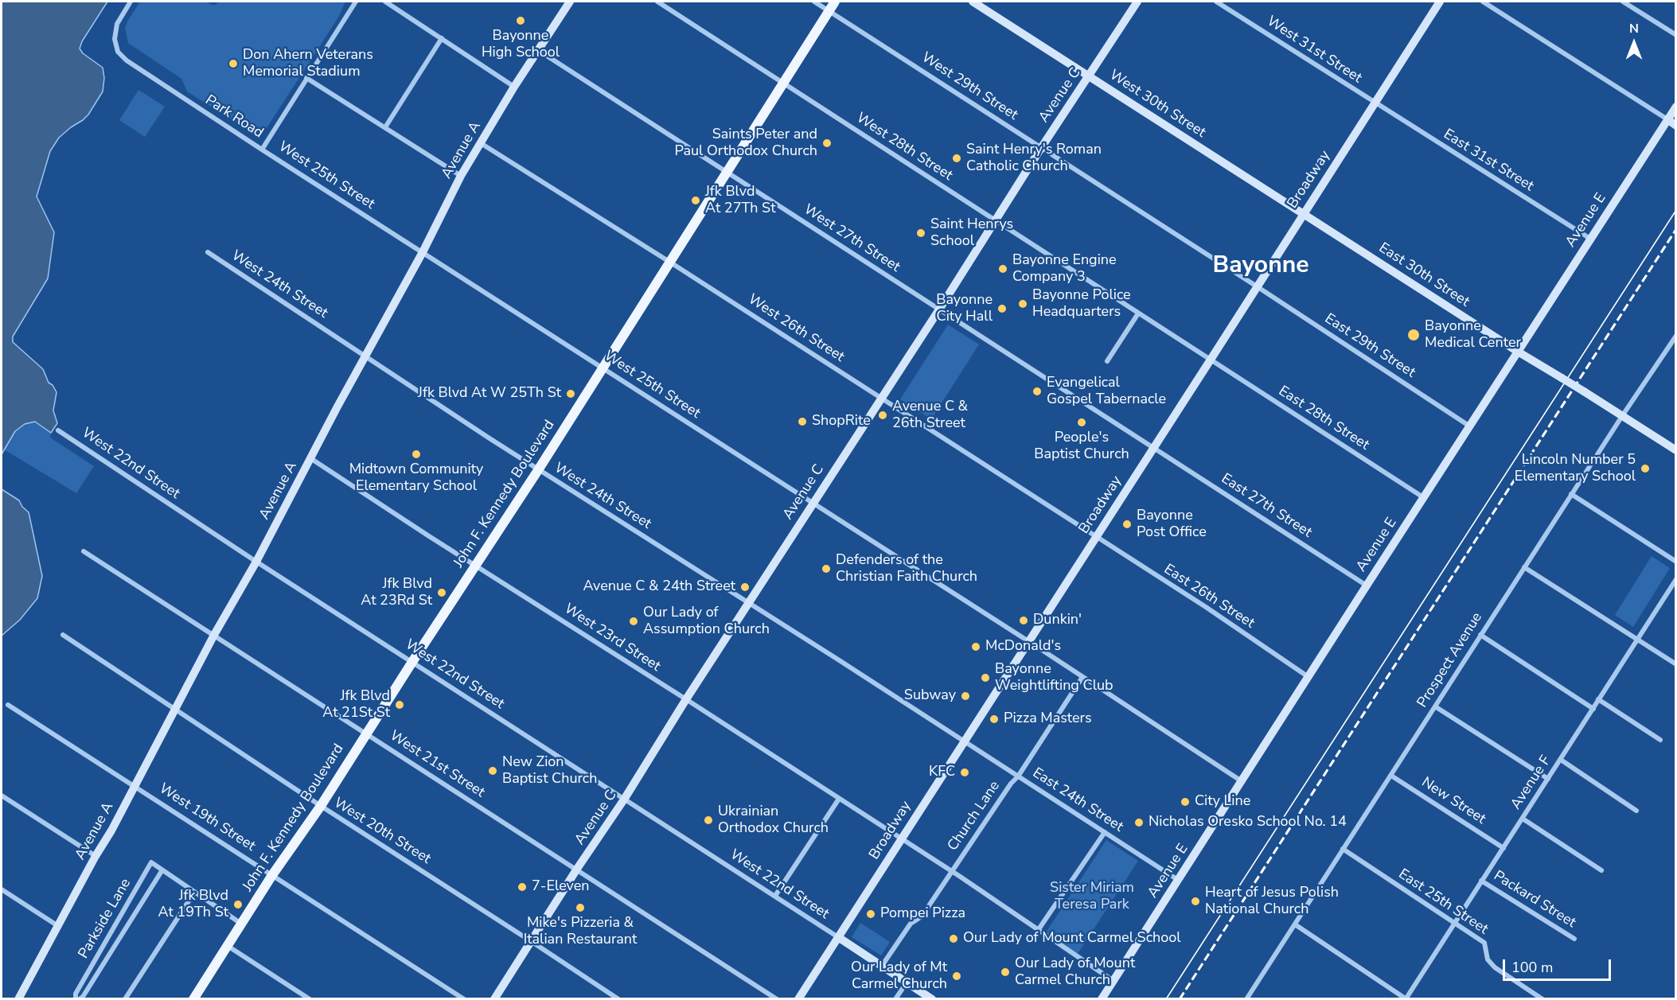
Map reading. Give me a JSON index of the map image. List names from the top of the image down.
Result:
{
  "streets": {
    "main road": ["John F. Kennedy Boulevard"],
    "street": [
      "West 31st Street",
      "West 29th Street",
      "Avenue C",
      "West 30th Street",
      "Park Road",
      "West 28th Street",
      "Avenue A",
      "East 31st Street",
      "West 25th Street",
      "Broadway",
      "Avenue E",
      "West 27th Street",
      "East 30th Street",
      "West 24th Street",
      "West 26th Street",
      "East 29th Street",
      "East 28th Street",
      "West 22nd Street",
      "East 27th Street",
      "East 26th Street",
      "West 23rd Street",
      "Prospect Avenue",
      "West 21st Street",
      "Avenue F",
      "East 24th Street",
      "New Street",
      "Church Lane",
      "West 19th Street",
      "West 20th Street",
      "Packard Street",
      "East 25th Street",
      "Parkside Lane"
    ]
  },
  "crossings": [
    ["West 31st Street", "East 31st Street"],
    ["West 31st Street", "Broadway"],
    ["West 29th Street", "Avenue C"],
    ["West 29th Street", "Broadway"],
    ["West 29th Street", "East 29th Street"],
    ["West 29th Street", "John F. Kennedy Boulevard"],
    ["Avenue C", "West 30th Street"],
    ["Avenue C", "West 28th Street"],
    ["Avenue C", "West 25th Street"],
    ["Avenue C", "West 27th Street"],
    ["Avenue C", "West 24th Street"],
    ["Avenue C", "West 26th Street"],
    ["Avenue C", "West 22nd Street"],
    ["Avenue C", "West 23rd Street"],
    ["Avenue C", "West 21st Street"],
    ["Avenue C", "West 20th Street"],
    ["West 30th Street", "Broadway"],
    ["West 30th Street", "East 30th Street"],
    ["Park Road", "West 25th Street"],
    ["West 28th Street", "Broadway"],
    ["West 28th Street", "East 28th Street"],
    ["West 28th Street", "John F. Kennedy Boulevard"],
    ["Avenue A", "West 25th Street"],
    ["Avenue A", "West 27th Street"],
    ["Avenue A", "West 24th Street"],
    ["Avenue A", "West 26th Street"],
    ["Avenue A", "West 22nd Street"],
    ["Avenue A", "West 23rd Street"],
    ["Avenue A", "West 21st Street"],
    ["Avenue A", "West 19th Street"],
    ["Avenue A", "West 20th Street"],
    ["East 31st Street", "Broadway"],
    ["East 31st Street", "Avenue E"],
    ["West 25th Street", "Broadway"],
    ["West 25th Street", "John F. Kennedy Boulevard"],
    ["Broadway", "West 27th Street"],
    ["Broadway", "East 30th Street"],
    ["Broadway", "West 24th Street"],
    ["Broadway", "West 26th Street"],
    ["Broadway", "East 29th Street"],
    ["Broadway", "East 28th Street"],
    ["Broadway", "West 22nd Street"],
    ["Broadway", "East 27th Street"],
    ["Broadway", "East 26th Street"],
    ["Broadway", "West 23rd Street"],
    ["Broadway", "East 24th Street"],
    ["Avenue E", "East 30th Street"],
    ["Avenue E", "East 29th Street"],
    ["Avenue E", "East 28th Street"],
    ["Avenue E", "East 27th Street"],
    ["Avenue E", "East 26th Street"],
    ["Avenue E", "West 23rd Street"],
    ["Avenue E", "East 24th Street"],
    ["West 27th Street", "John F. Kennedy Boulevard"],
    ["West 27th Street", "East 27th Street"],
    ["East 30th Street", "Prospect Avenue"],
    ["West 24th Street", "John F. Kennedy Boulevard"],
    ["West 24th Street", "East 24th Street"],
    ["West 26th Street", "John F. Kennedy Boulevard"],
    ["West 26th Street", "East 26th Street"],
    ["West 22nd Street", "John F. Kennedy Boulevard"],
    ["John F. Kennedy Boulevard", "West 23rd Street"],
    ["John F. Kennedy Boulevard", "West 21st Street"],
    ["John F. Kennedy Boulevard", "West 19th Street"],
    ["John F. Kennedy Boulevard", "West 20th Street"],
    ["John F. Kennedy Boulevard", "Parkside Lane"],
    ["West 23rd Street", "Church Lane"],
    ["Prospect Avenue", "New Street"],
    ["Prospect Avenue", "East 25th Street"],
    ["Avenue F", "New Street"],
    ["Avenue F", "Packard Street"],
    ["Avenue F", "East 25th Street"],
    ["East 24th Street", "Church Lane"]
  ],
  "districts": ["Bayonne"],
  "parks": ["Sister Miriam Teresa Park"],
  "places": [
    "Bayonne High School",
    "Don Ahern Veterans Memorial Stadium",
    "Saints Peter and Paul Orthodox Church",
    "Saint Henry's Roman Catholic Church",
    "Jfk Blvd At 27Th St",
    "Saint Henrys School",
    "Bayonne Engine Company 3",
    "Bayonne Police Headquarters",
    "Bayonne City Hall",
    "Bayonne Medical Center",
    "Evangelical Gospel Tabernacle",
    "Jfk Blvd At W 25Th St",
    "Avenue C & 26th Street",
    "ShopRite",
    "People's Baptist Church",
    "Midtown Community Elementary School",
    "Lincoln Number 5 Elementary School",
    "Bayonne Post Office",
    "Defenders of the Christian Faith Church",
    "Avenue C & 24th Street",
    "Jfk Blvd At 23Rd St",
    "Dunkin'",
    "Our Lady of Assumption Church",
    "McDonald's",
    "Bayonne Weightlifting Club",
    "Subway",
    "Jfk Blvd At 21St St",
    "Pizza Masters",
    "New Zion Baptist Church",
    "KFC",
    "City Line",
    "Ukrainian Orthodox Church",
    "Nicholas Oresko School No. 14",
    "7-Eleven",
    "Heart of Jesus Polish National Church",
    "Jfk Blvd At 19Th St",
    "Mike's Pizzeria & Italian Restaurant",
    "Pompei Pizza",
    "Our Lady of Mount Carmel School",
    "Our Lady of Mount Carmel Church",
    "Our Lady of Mt Carmel Church"
  ],
  "scale_bar": "100 m",
  "north": "top"
}
